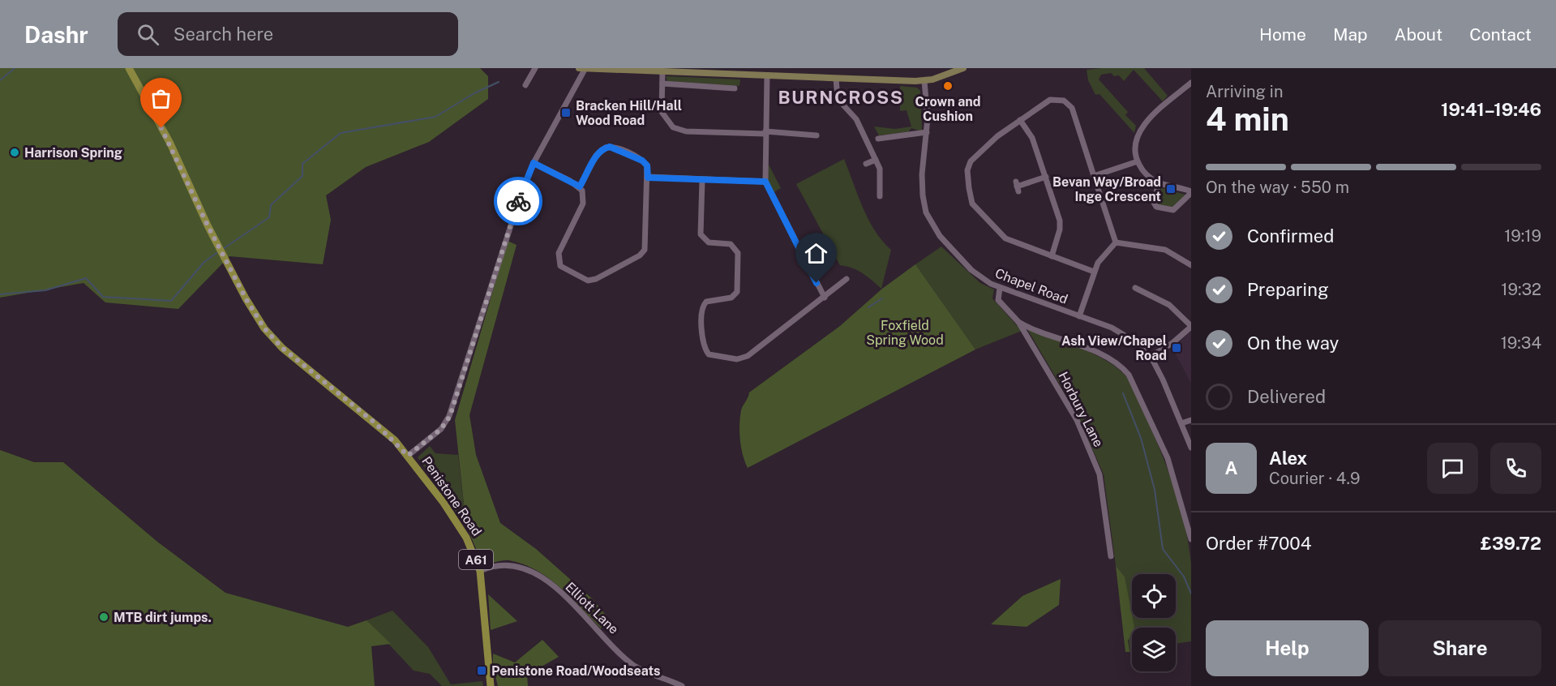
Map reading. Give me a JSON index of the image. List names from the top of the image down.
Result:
{
  "streets": {
    "highway": ["Penistone Road", "A61"],
    "street": ["Chapel Road", "Horbury Lane", "Elliott Lane"]
  },
  "crossings": [
    ["Chapel Road", "Horbury Lane"],
    ["Penistone Road", "Elliott Lane"]
  ],
  "districts": ["BURNCROSS"],
  "parks": ["Foxfield Spring Wood"],
  "places": {
    "other": ["Crown and Cushion", "Harrison Spring", "MTB dirt jumps."],
    "transit": [
      "Bracken Hill/Hall Wood Road",
      "Bevan Way/Broad Inge Crescent",
      "Ash View/Chapel Road",
      "Penistone Road/Woodseats"
    ]
  },
  "page": {
    "header": "Dashr",
    "search": "Search here",
    "nav": [
      "Home",
      "Map",
      "About",
      "Contact"
    ],
    "heading": ["4 min", "Arriving in", "19:41–19:46"],
    "panel": [
      "Alex",
      "Courier · 4.9",
      "Order #7004",
      "£39.72"
    ],
    "bar": "On the way · 550 m",
    "list": [
      ["Confirmed", "19:19"],
      ["Preparing", "19:32"],
      ["On the way", "19:34"],
      "Delivered"
    ],
    "round": "A",
    "buttons": ["Help", "Share"]
  }
}
